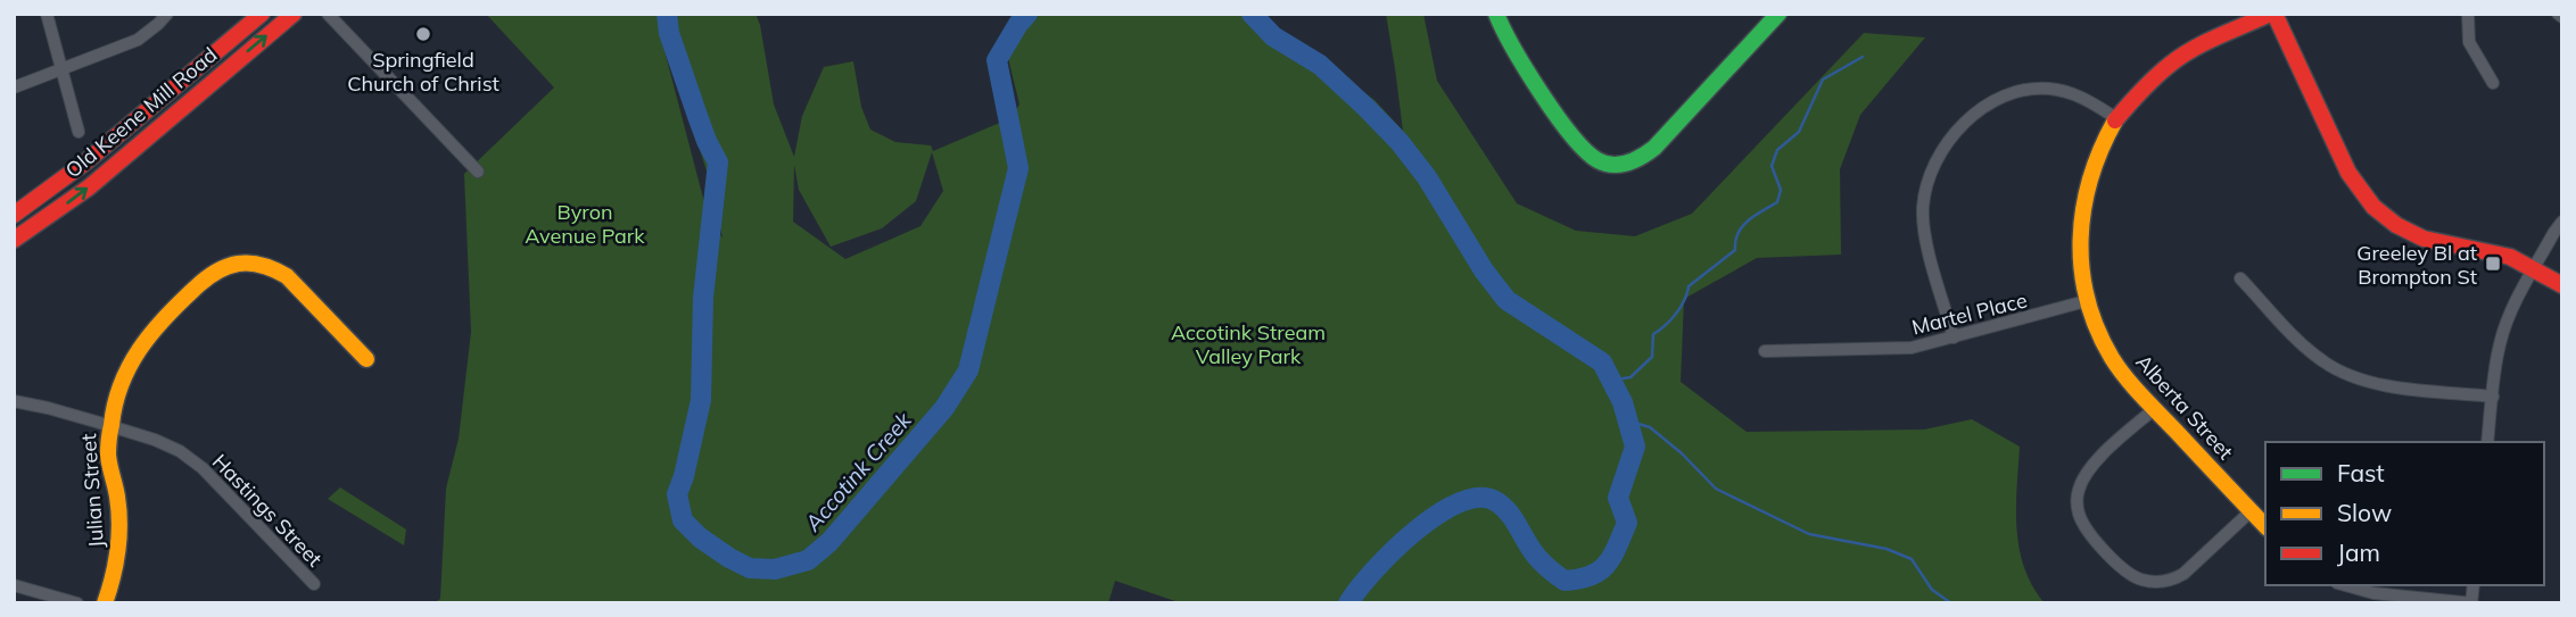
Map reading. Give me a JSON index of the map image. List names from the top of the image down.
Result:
{
  "streets": {
    "street": [
      "Old Keene Mill Road",
      "Martel Place",
      "Alberta Street",
      "Julian Street",
      "Hastings Street"
    ]
  },
  "crossings": [
    ["Martel Place", "Alberta Street"],
    ["Julian Street", "Hastings Street"]
  ],
  "water": ["Accotink Creek"],
  "parks": ["Byron Avenue Park", "Accotink Stream Valley Park"],
  "places": {
    "other": ["Springfield Church of Christ"],
    "transit": ["Greeley Bl at Brompton St"]
  },
  "legend": ["Fast", "Slow", "Jam"]
}
